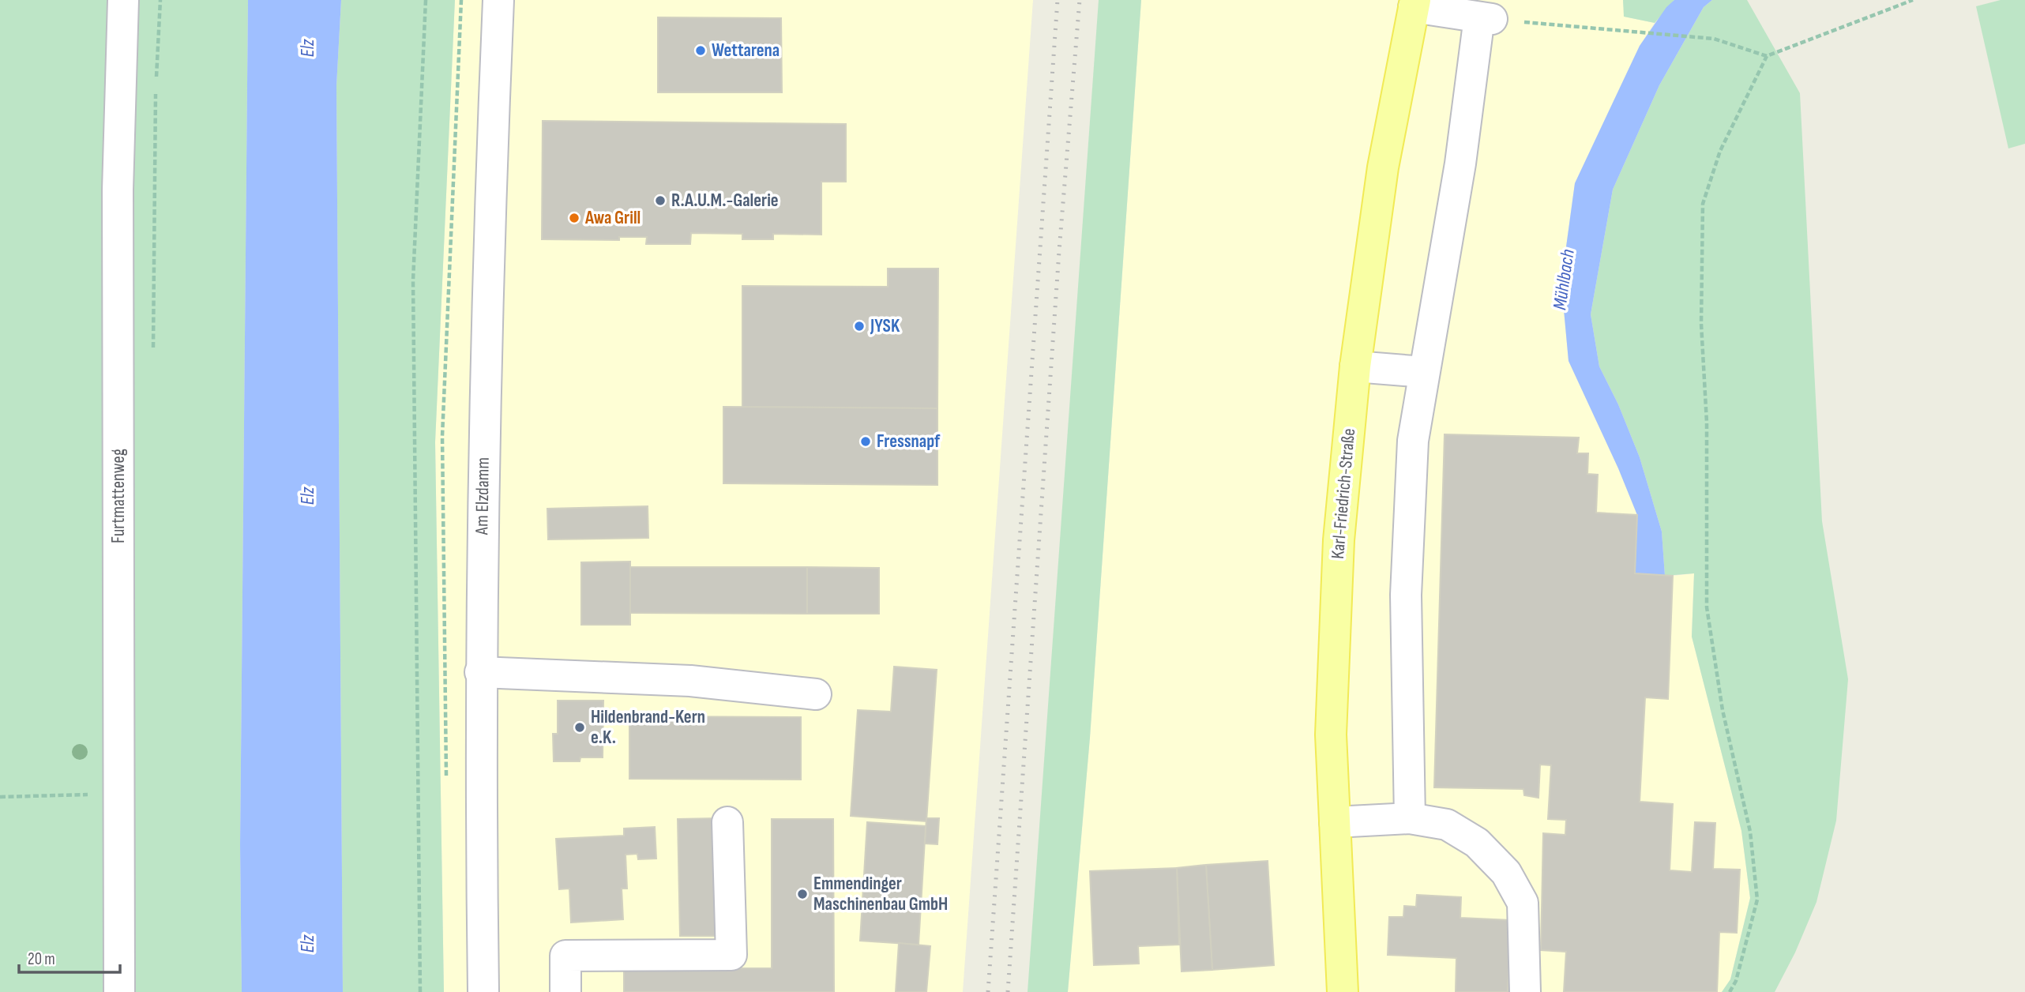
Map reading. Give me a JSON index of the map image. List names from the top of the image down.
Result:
{
  "streets": {
    "main road": ["Karl-Friedrich-Straße"],
    "street": ["Furtmattenweg", "Am Elzdamm"]
  },
  "water": ["Elz", "Mühlbach"],
  "places": [
    "Wettarena",
    "R.A.U.M.-Galerie",
    "Awa Grill",
    "JYSK",
    "Fressnapf",
    "Hildenbrand-Kern e.K.",
    "Emmendinger Maschinenbau GmbH"
  ],
  "scale_bar": "20 m"
}
